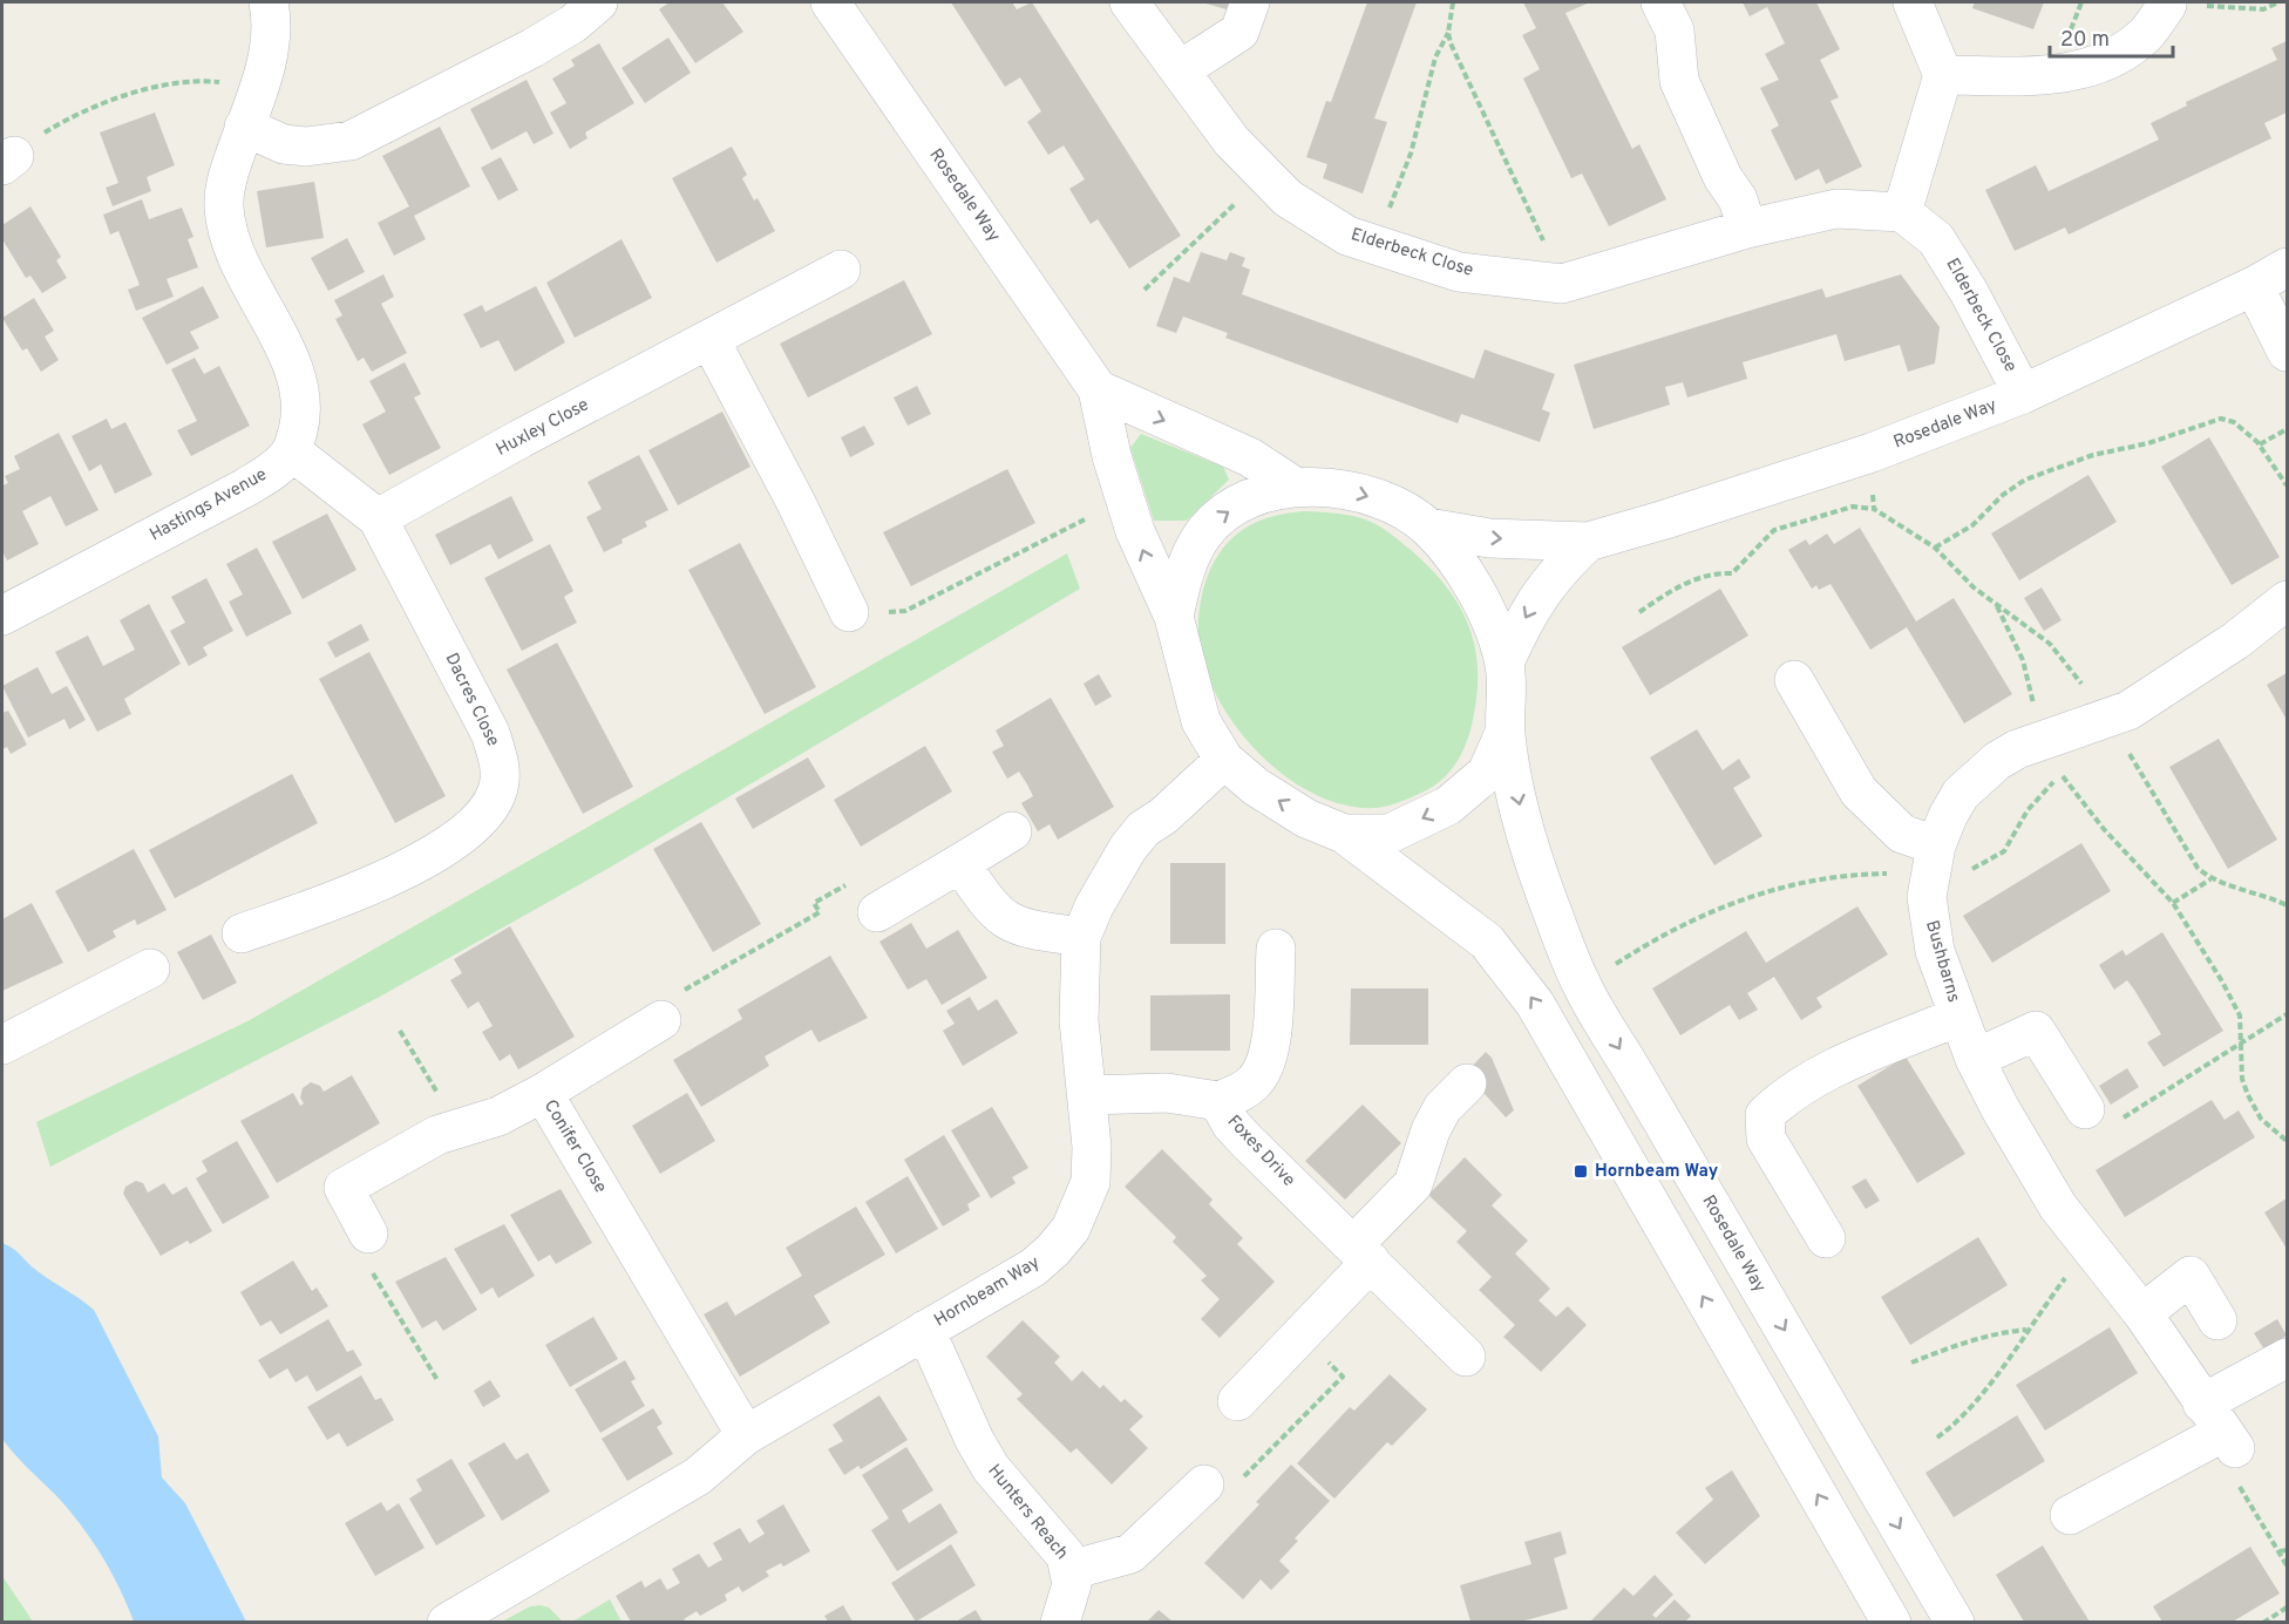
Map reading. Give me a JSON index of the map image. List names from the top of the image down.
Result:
{
  "streets": {
    "street": [
      "Rosedale Way",
      "Elderbeck Close",
      "Huxley Close",
      "Hastings Avenue",
      "Dacres Close",
      "Bushbarns",
      "Conifer Close",
      "Foxes Drive",
      "Hornbeam Way",
      "Hunters Reach"
    ]
  },
  "crossings": [
    ["Rosedale Way", "Elderbeck Close"],
    ["Rosedale Way", "Hornbeam Way"],
    ["Huxley Close", "Dacres Close"],
    ["Hastings Avenue", "Dacres Close"],
    ["Conifer Close", "Hornbeam Way"],
    ["Foxes Drive", "Hornbeam Way"],
    ["Hornbeam Way", "Hunters Reach"]
  ],
  "places": {
    "transit": ["Hornbeam Way"]
  },
  "scale_bar": "20 m"
}
